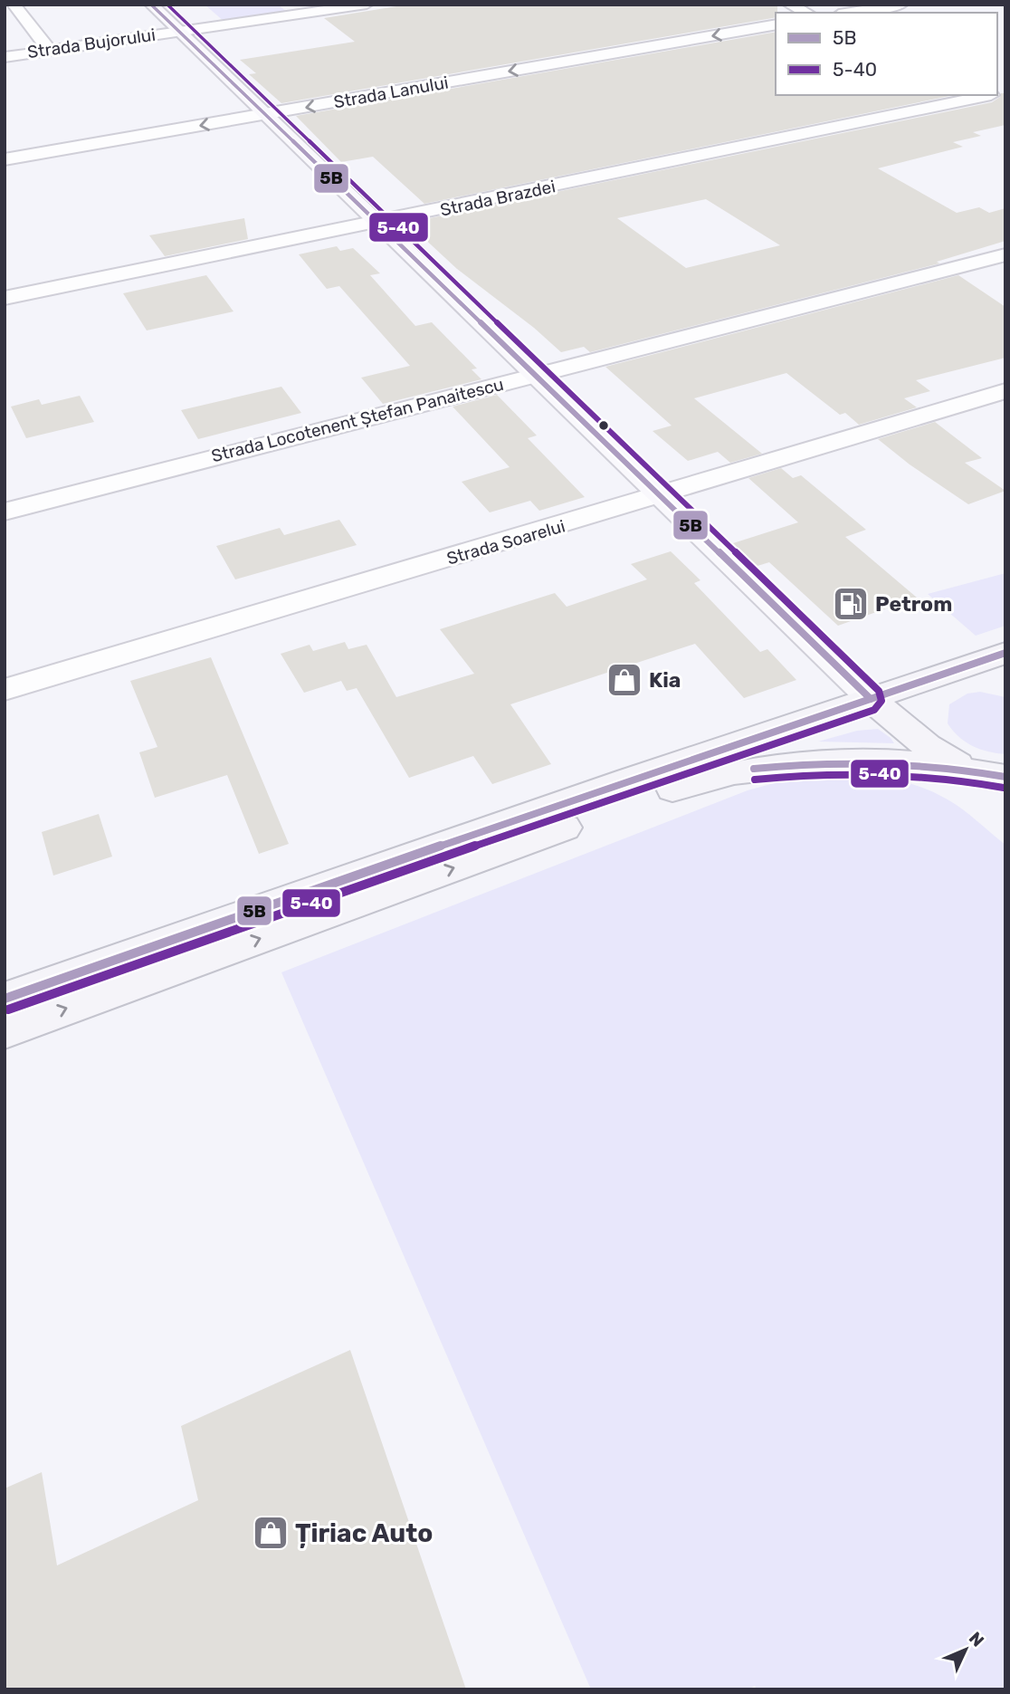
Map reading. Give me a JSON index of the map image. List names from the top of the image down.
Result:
{
  "streets": {
    "street": [
      "Strada Bujorului",
      "Strada Lanului",
      "Strada Brazdei",
      "Strada Locotenent Ștefan Panaitescu",
      "Strada Soarelui"
    ]
  },
  "one_way": ["Strada Lanului"],
  "places": {
    "fuel station": ["Petrom"],
    "shop": ["Kia", "Țiriac Auto"]
  },
  "lines": ["transit line 5B", "transit line 5-40"],
  "legend": ["5B", "5-40"],
  "north": "top right"
}
